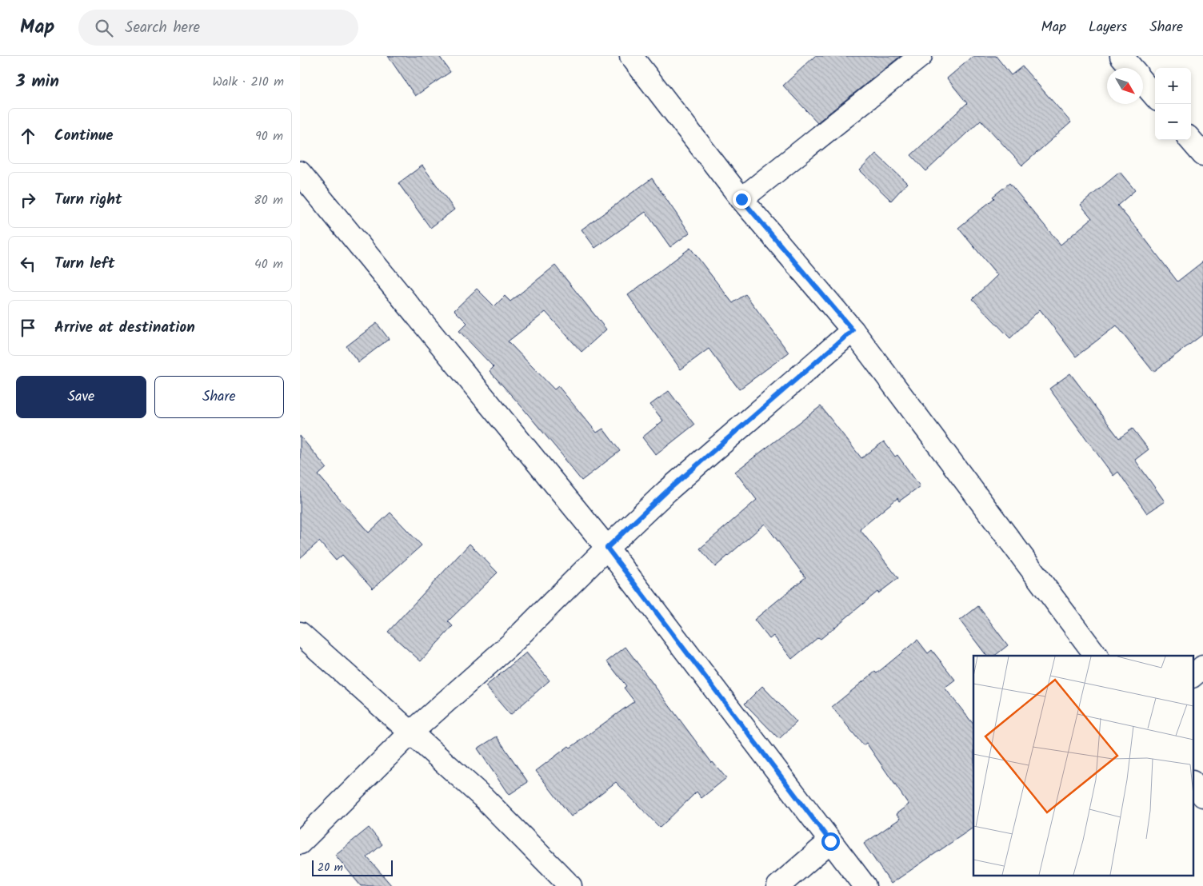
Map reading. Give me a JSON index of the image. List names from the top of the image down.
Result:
{
  "scale_bar": "20 m",
  "north": "bottom right",
  "page": {
    "header": "Map",
    "search": "Search here",
    "nav": ["Map", "Layers", "Share"],
    "heading": ["3 min", "Walk · 210 m"],
    "map_buttons": ["+", "−"],
    "list": [
      ["Continue", "90 m"],
      ["Turn right", "80 m"],
      ["Turn left", "40 m"],
      "Arrive at destination"
    ],
    "buttons": ["Save", "Share"],
    "scale": "20 m"
  }
}
